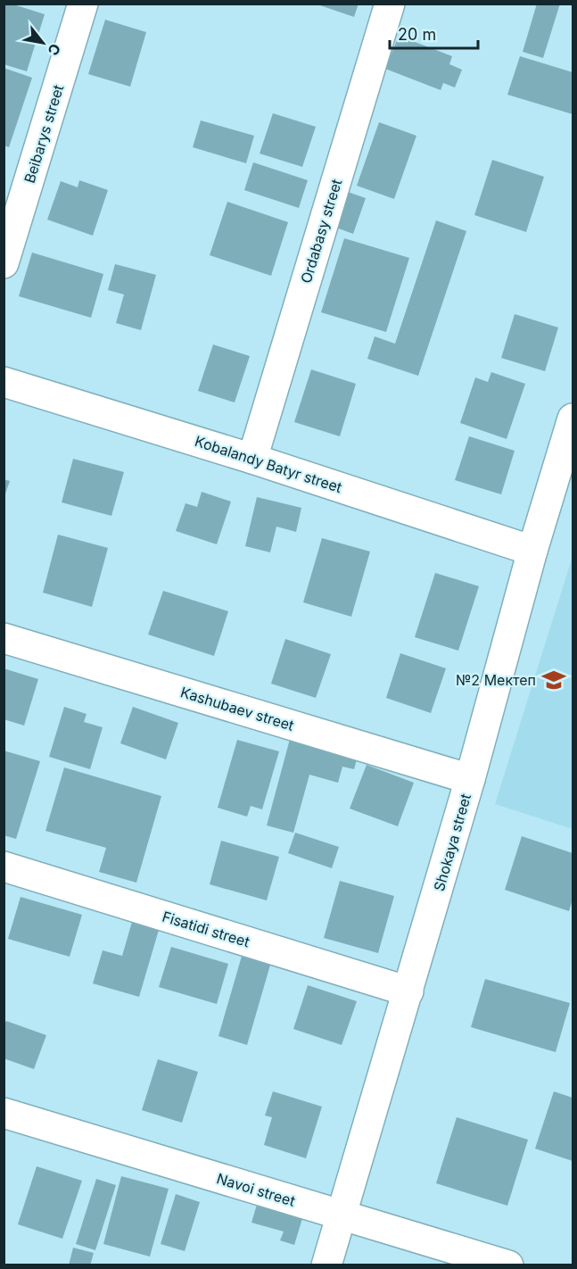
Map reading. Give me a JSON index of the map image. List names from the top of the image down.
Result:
{
  "streets": {
    "street": [
      "Beibarys street",
      "Ordabasy street",
      "Kobalandy Batyr street",
      "Kashubaev street",
      "Shokaya street",
      "Fisatidi street",
      "Navoi street"
    ]
  },
  "crossings": [
    ["Ordabasy street", "Kobalandy Batyr street"],
    ["Kobalandy Batyr street", "Shokaya street"],
    ["Kashubaev street", "Shokaya street"],
    ["Shokaya street", "Fisatidi street"],
    ["Shokaya street", "Navoi street"]
  ],
  "places": {
    "school or university": ["№2 Мектеп"]
  },
  "scale_bar": "20 m",
  "north": "bottom right"
}
